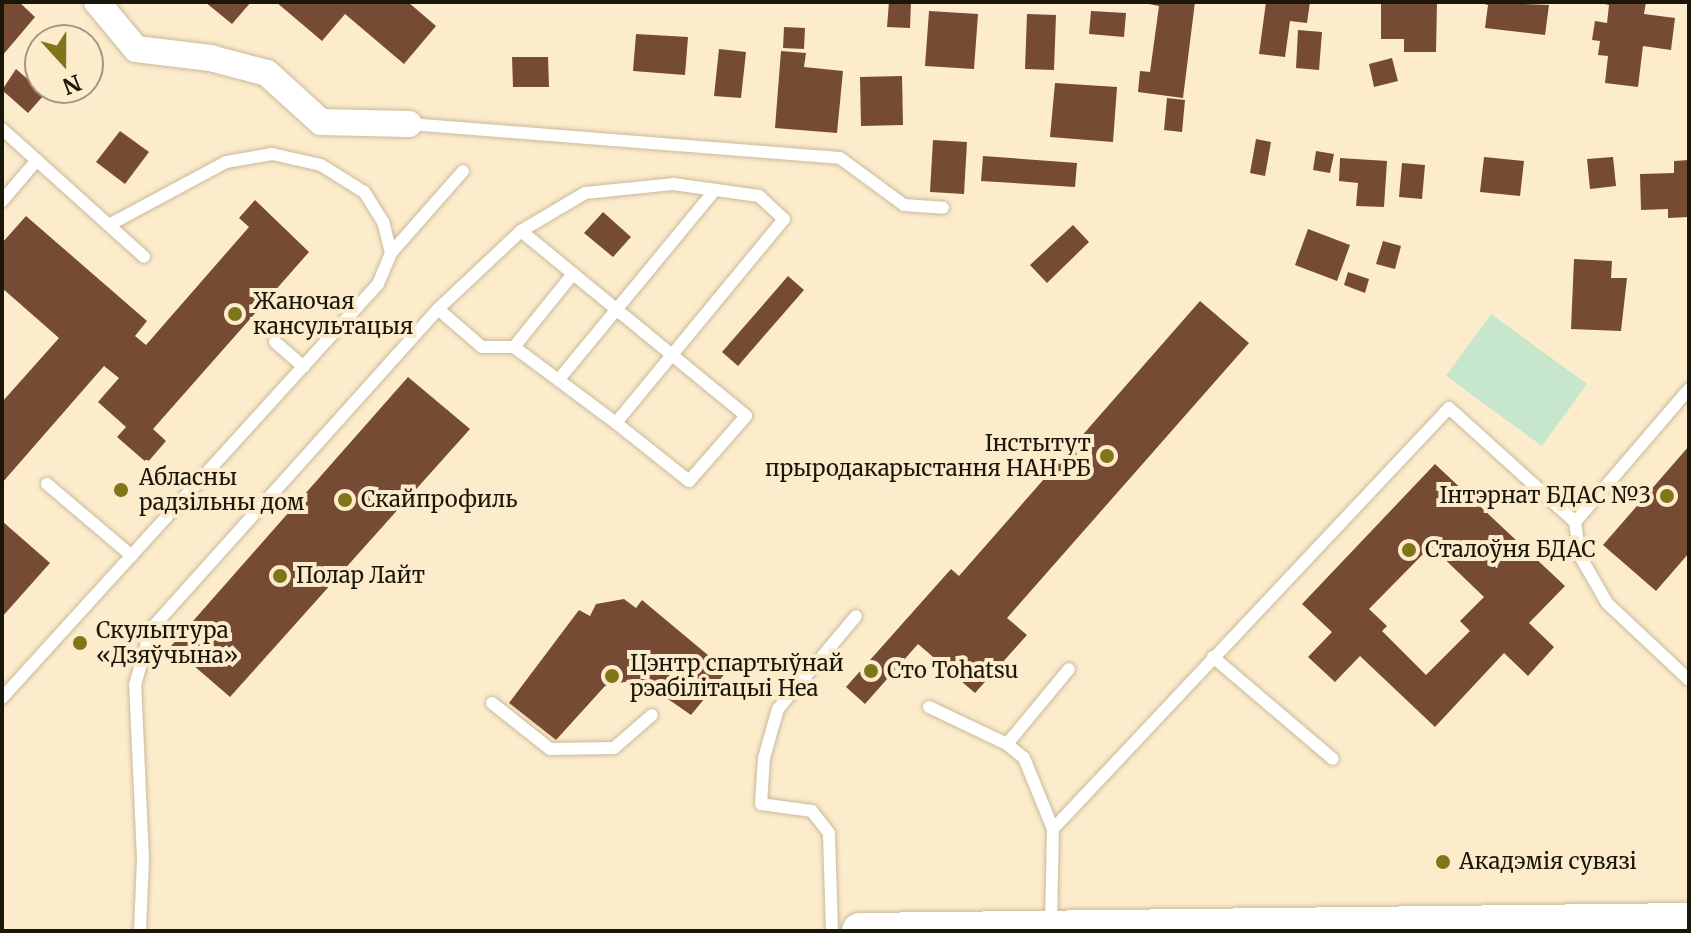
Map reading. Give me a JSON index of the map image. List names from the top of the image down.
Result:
{
  "places": [
    "Жаночая кансультацыя",
    "Інстытут прыродакарыстання НАН РБ",
    "Абласны радзільны дом",
    "Інтэрнат БДАС №3",
    "Скайпрофиль",
    "Сталоўня БДАС",
    "Полар Лайт",
    "Скульптура «Дзяўчына»",
    "Сто Tohatsu",
    "Цэнтр спартыўнай рэабілітацыі Неа",
    "Акадэмія сувязі"
  ],
  "north": "bottom"
}
